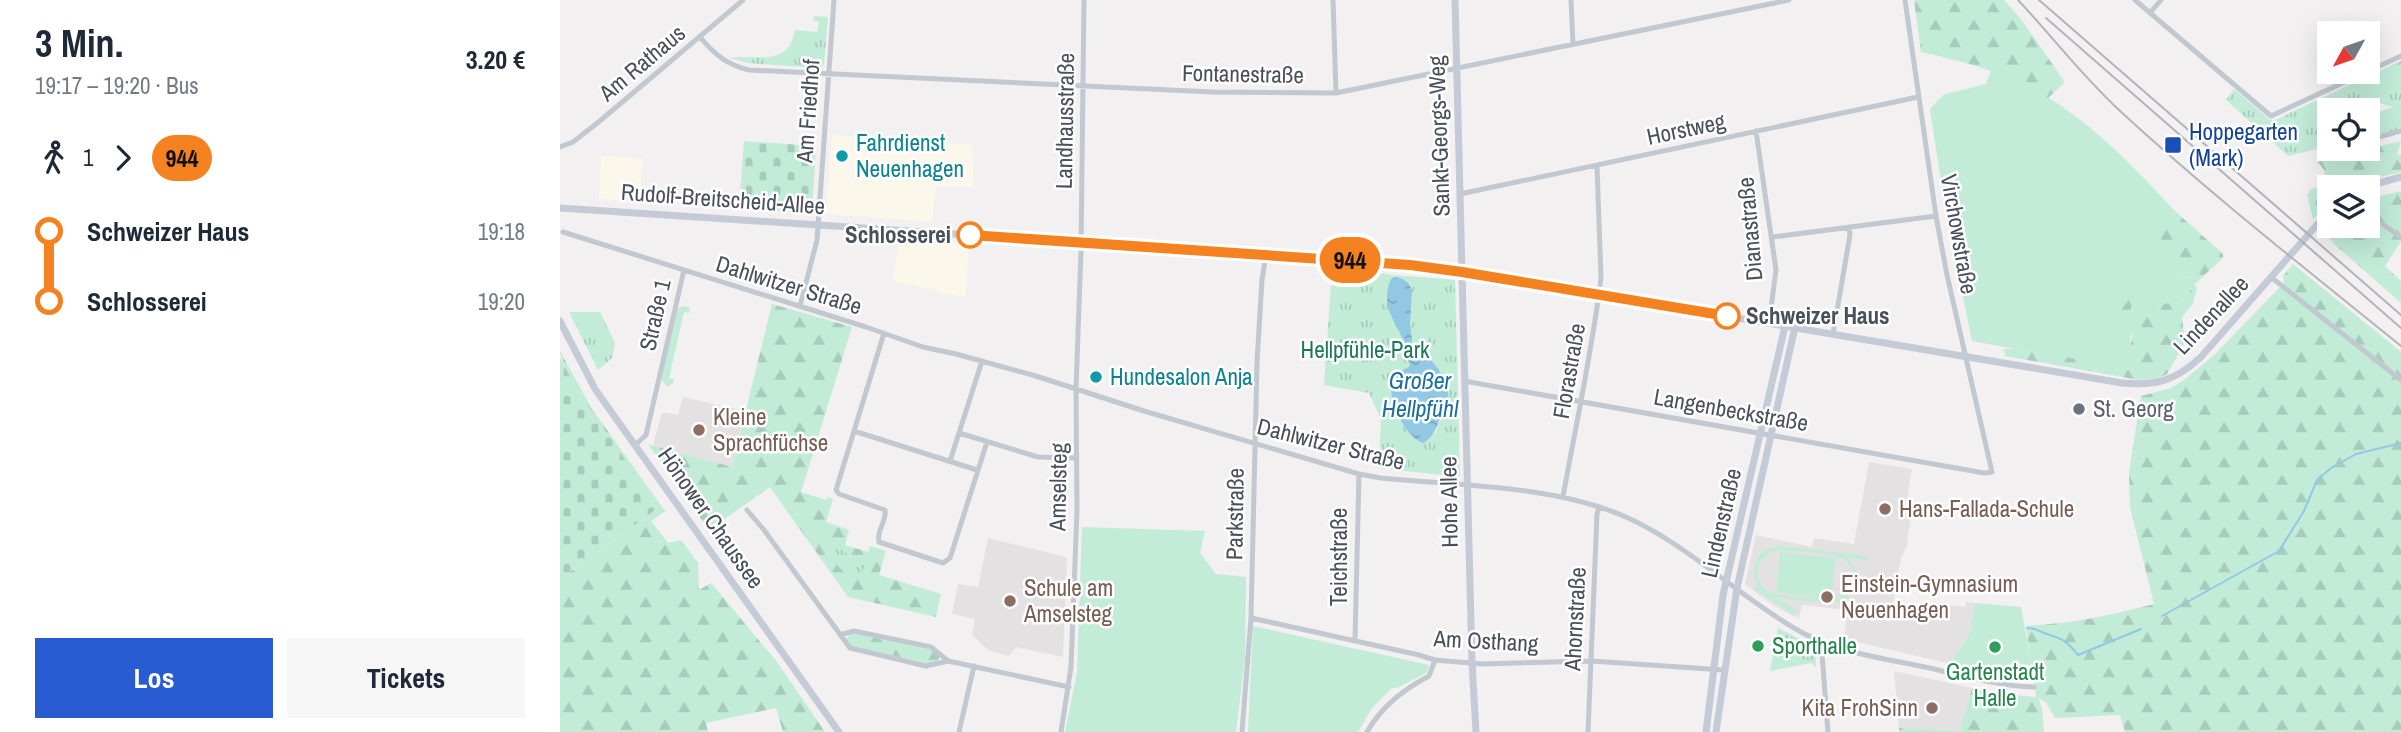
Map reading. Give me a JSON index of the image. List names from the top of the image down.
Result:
{
  "streets": {
    "street": [
      "Am Rathaus",
      "Fontanestraße",
      "Am Friedhof",
      "Landhausstraße",
      "Horstweg",
      "Sankt-Georgs-Weg",
      "Rudolf-Breitscheid-Allee",
      "Dianastraße",
      "Virchowstraße",
      "Dahlwitzer Straße",
      "Straße 1",
      "Lindenallee",
      "Florastraße",
      "Langenbeckstraße",
      "Amselsteg",
      "Hohe Allee",
      "Parkstraße",
      "Hönower Chaussee",
      "Lindenstraße",
      "Teichstraße",
      "Ahornstraße",
      "Am Osthang"
    ]
  },
  "crossings": [
    ["Am Rathaus", "Fontanestraße"],
    ["Fontanestraße", "Am Friedhof"],
    ["Fontanestraße", "Landhausstraße"],
    ["Fontanestraße", "Sankt-Georgs-Weg"],
    ["Am Friedhof", "Rudolf-Breitscheid-Allee"],
    ["Am Friedhof", "Dahlwitzer Straße"],
    ["Landhausstraße", "Rudolf-Breitscheid-Allee"],
    ["Landhausstraße", "Amselsteg"],
    ["Horstweg", "Sankt-Georgs-Weg"],
    ["Horstweg", "Dianastraße"],
    ["Horstweg", "Virchowstraße"],
    ["Horstweg", "Florastraße"],
    ["Sankt-Georgs-Weg", "Rudolf-Breitscheid-Allee"],
    ["Sankt-Georgs-Weg", "Hohe Allee"],
    ["Rudolf-Breitscheid-Allee", "Dianastraße"],
    ["Rudolf-Breitscheid-Allee", "Virchowstraße"],
    ["Rudolf-Breitscheid-Allee", "Lindenallee"],
    ["Rudolf-Breitscheid-Allee", "Florastraße"],
    ["Rudolf-Breitscheid-Allee", "Amselsteg"],
    ["Rudolf-Breitscheid-Allee", "Hohe Allee"],
    ["Rudolf-Breitscheid-Allee", "Parkstraße"],
    ["Rudolf-Breitscheid-Allee", "Lindenstraße"],
    ["Virchowstraße", "Lindenallee"],
    ["Virchowstraße", "Langenbeckstraße"],
    ["Dahlwitzer Straße", "Straße 1"],
    ["Dahlwitzer Straße", "Florastraße"],
    ["Dahlwitzer Straße", "Amselsteg"],
    ["Dahlwitzer Straße", "Hohe Allee"],
    ["Dahlwitzer Straße", "Parkstraße"],
    ["Dahlwitzer Straße", "Lindenstraße"],
    ["Dahlwitzer Straße", "Teichstraße"],
    ["Dahlwitzer Straße", "Ahornstraße"],
    ["Straße 1", "Hönower Chaussee"],
    ["Florastraße", "Langenbeckstraße"],
    ["Langenbeckstraße", "Hohe Allee"],
    ["Langenbeckstraße", "Lindenstraße"],
    ["Hohe Allee", "Am Osthang"],
    ["Parkstraße", "Am Osthang"],
    ["Lindenstraße", "Am Osthang"],
    ["Teichstraße", "Am Osthang"],
    ["Ahornstraße", "Am Osthang"]
  ],
  "water": ["Großer Hellpfühl"],
  "parks": ["Hellpfühle-Park"],
  "places": {
    "transit": ["Hoppegarten (Mark)"],
    "other": [
      "Fahrdienst Neuenhagen",
      "Schlosserei",
      "Schweizer Haus",
      "Hundesalon Anja",
      "St. Georg",
      "Kleine Sprachfüchse",
      "Hans-Fallada-Schule",
      "Einstein-Gymnasium Neuenhagen",
      "Schule am Amselsteg",
      "Sporthalle",
      "Gartenstadt Halle",
      "Kita FrohSinn"
    ]
  },
  "lines": ["bus line 944"],
  "north": "bottom left",
  "page": {
    "heading": ["3 Min.", "19:17 – 19:20 · Bus", "3.20 €"],
    "on_map": "944",
    "legs": ["1", "944"],
    "list": [
      {
        "name": "Schweizer Haus",
        "value": "19:18"
      },
      {
        "name": "Schlosserei",
        "value": "19:20"
      }
    ],
    "buttons": ["Los", "Tickets"]
  }
}
